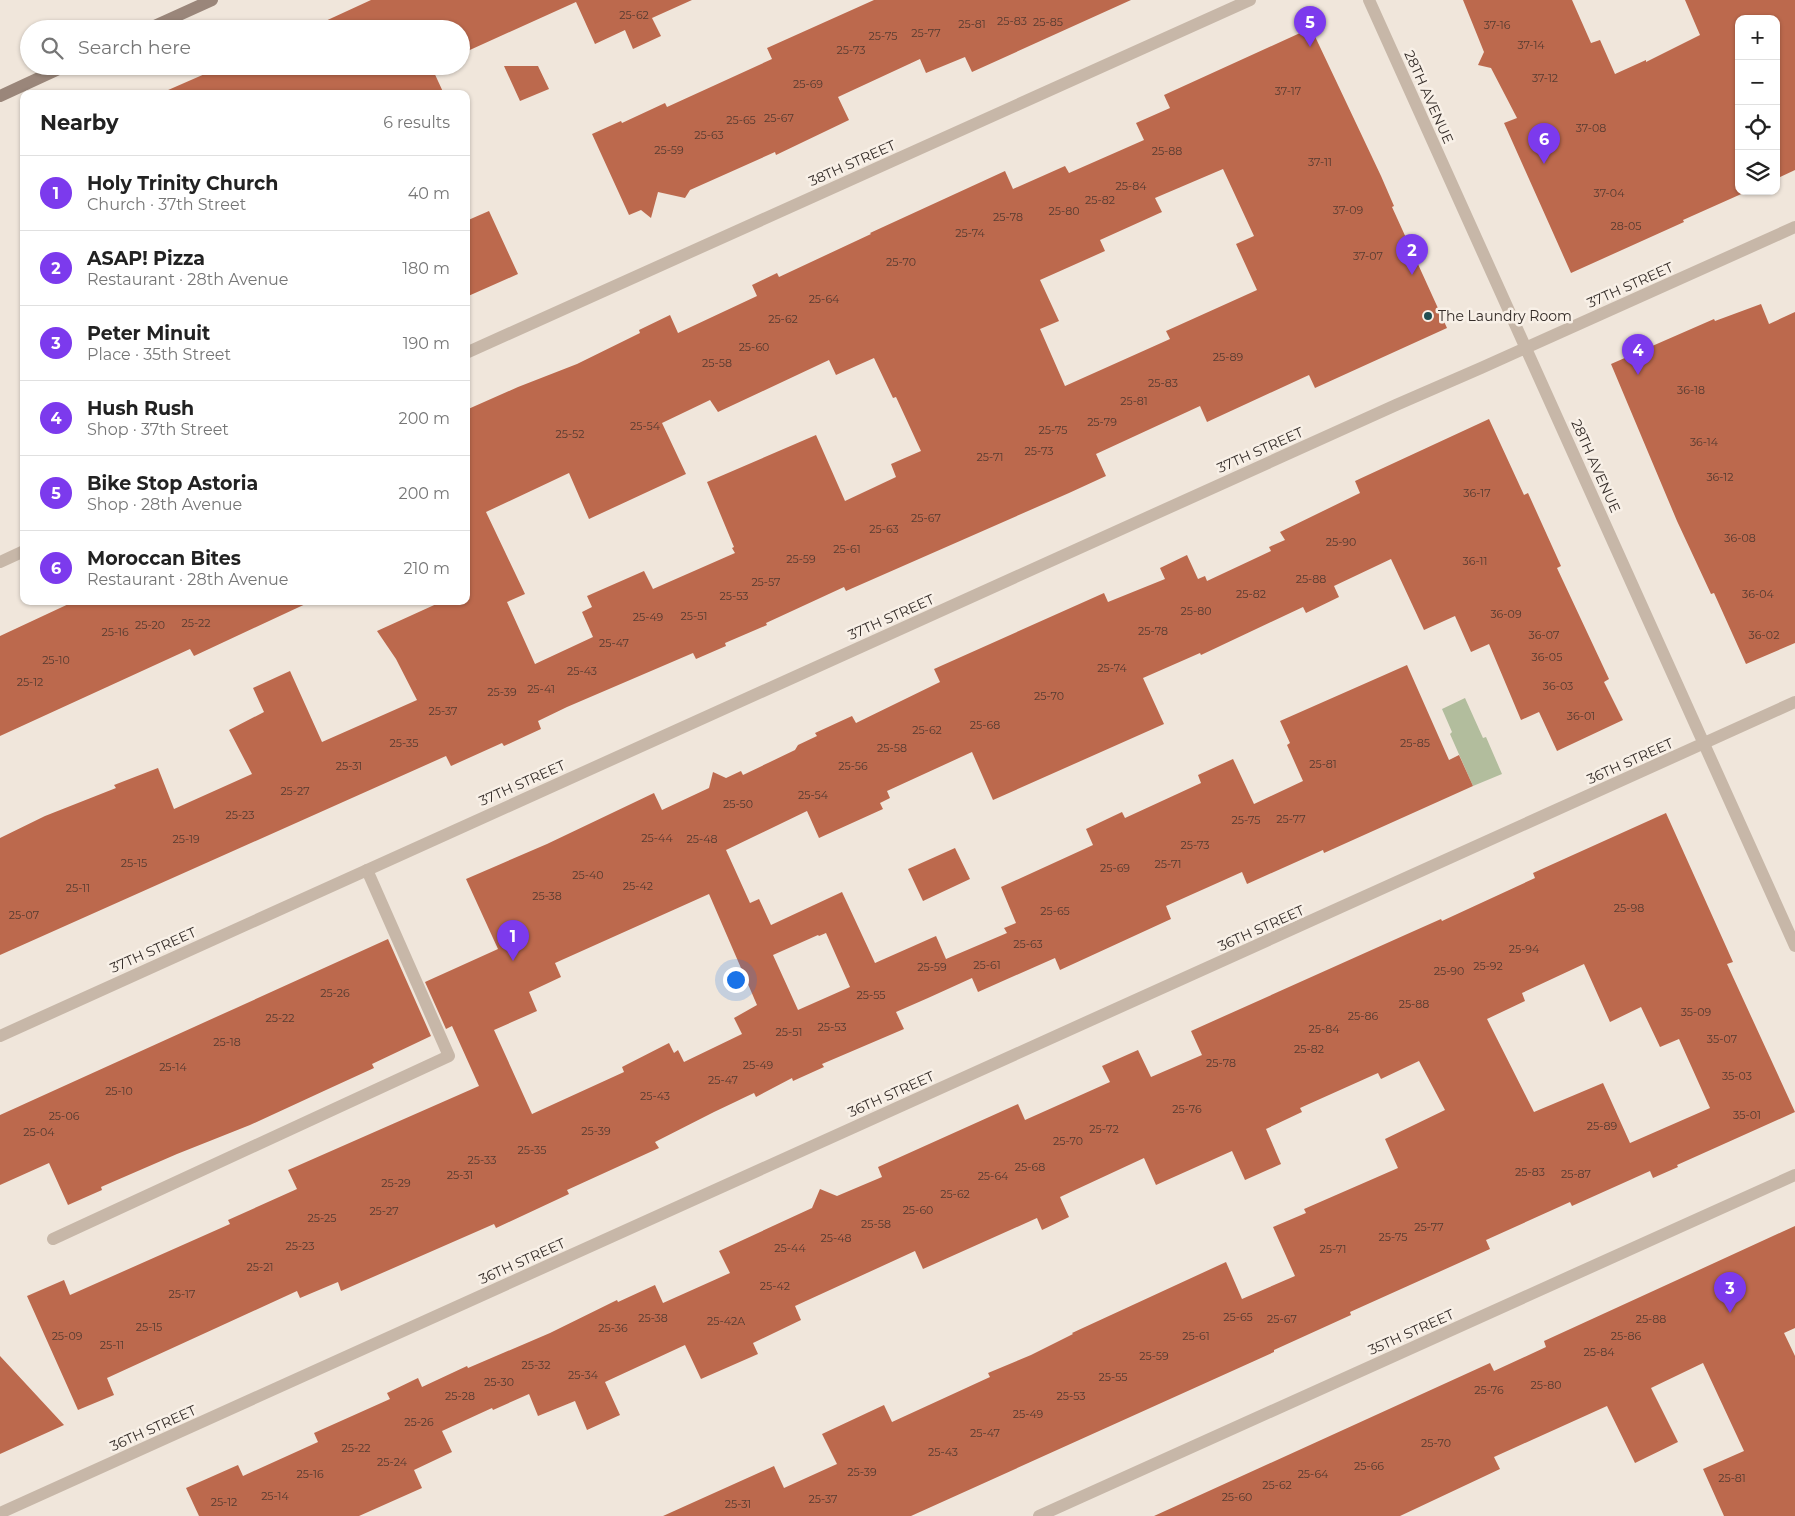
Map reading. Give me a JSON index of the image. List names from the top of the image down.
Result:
{
  "streets": {
    "street": [
      "28TH AVENUE",
      "38TH STREET",
      "37TH STREET",
      "36TH STREET",
      "35TH STREET"
    ]
  },
  "crossings": [
    ["28TH AVENUE", "37TH STREET"],
    ["28TH AVENUE", "36TH STREET"]
  ],
  "places": ["The Laundry Room"],
  "house_numbers": [
    "25-62",
    "25-83",
    "25-85",
    "25-81",
    "37-16",
    "25-77",
    "25-75",
    "37-14",
    "25-73",
    "37-12",
    "25-69",
    "37-17",
    "25-67",
    "25-65",
    "37-08",
    "25-63",
    "25-59",
    "25-88",
    "37-11",
    "25-84",
    "37-04",
    "25-82",
    "37-09",
    "25-80",
    "25-78",
    "28-05",
    "25-74",
    "37-07",
    "25-70",
    "25-64",
    "25-62",
    "25-60",
    "25-89",
    "25-58",
    "25-83",
    "36-18",
    "25-81",
    "25-79",
    "25-54",
    "25-75",
    "25-52",
    "36-14",
    "25-73",
    "25-71",
    "36-12",
    "36-17",
    "25-67",
    "25-63",
    "36-08",
    "25-90",
    "25-61",
    "25-59",
    "36-11",
    "25-88",
    "25-57",
    "25-82",
    "36-04",
    "25-53",
    "25-80",
    "36-09",
    "25-51",
    "25-49",
    "25-22",
    "25-20",
    "25-78",
    "25-16",
    "36-07",
    "36-02",
    "25-47",
    "36-05",
    "25-10",
    "25-74",
    "25-43",
    "25-12",
    "36-03",
    "25-41",
    "25-39",
    "25-70",
    "25-37",
    "36-01",
    "25-68",
    "25-62",
    "25-35",
    "25-85",
    "25-58",
    "25-81",
    "25-31",
    "25-56",
    "25-27",
    "25-54",
    "25-50",
    "25-23",
    "25-77",
    "25-75",
    "25-44",
    "25-19",
    "25-48",
    "25-73",
    "25-15",
    "25-71",
    "25-69",
    "25-40",
    "25-42",
    "25-11",
    "25-38",
    "25-98",
    "25-65",
    "25-07",
    "25-63",
    "25-94",
    "25-61",
    "25-92",
    "25-59",
    "25-90",
    "25-26",
    "25-55",
    "25-88",
    "35-09",
    "25-86",
    "25-22",
    "25-53",
    "25-84",
    "25-51",
    "35-07",
    "25-18",
    "25-82",
    "25-78",
    "25-49",
    "25-14",
    "35-03",
    "25-47",
    "25-10",
    "25-43",
    "25-76",
    "35-01",
    "25-06",
    "25-89",
    "25-72",
    "25-39",
    "25-04",
    "25-70",
    "25-35",
    "25-33",
    "25-68",
    "25-83",
    "25-87",
    "25-31",
    "25-64",
    "25-29",
    "25-62",
    "25-60",
    "25-27",
    "25-25",
    "25-58",
    "25-77",
    "25-75",
    "25-48",
    "25-23",
    "25-44",
    "25-71",
    "25-21",
    "25-42",
    "25-17",
    "25-65",
    "25-38",
    "25-67",
    "25-88",
    "25-42A",
    "25-15",
    "25-36",
    "25-09",
    "25-61",
    "25-86",
    "25-11",
    "25-84",
    "25-59",
    "25-32",
    "25-34",
    "25-55",
    "25-30",
    "25-80",
    "25-76",
    "25-28",
    "25-53",
    "25-49",
    "25-26",
    "25-47",
    "25-70",
    "25-22",
    "25-43",
    "25-24",
    "25-66",
    "25-39",
    "25-16",
    "25-64",
    "25-81",
    "25-62",
    "25-14",
    "25-60",
    "25-37",
    "25-12",
    "25-31"
  ],
  "page": {
    "pins": [
      "5",
      "6",
      "2",
      "4",
      "1",
      "3"
    ],
    "map_buttons": ["+", "−"],
    "search": "Search here",
    "heading": ["Nearby", "6 results"],
    "list": [
      {
        "mark": "1",
        "name": "Holy Trinity Church",
        "note": "Church · 37th Street",
        "value": "40 m"
      },
      {
        "mark": "2",
        "name": "ASAP! Pizza",
        "note": "Restaurant · 28th Avenue",
        "value": "180 m"
      },
      {
        "mark": "3",
        "name": "Peter Minuit",
        "note": "Place · 35th Street",
        "value": "190 m"
      },
      {
        "mark": "4",
        "name": "Hush Rush",
        "note": "Shop · 37th Street",
        "value": "200 m"
      },
      {
        "mark": "5",
        "name": "Bike Stop Astoria",
        "note": "Shop · 28th Avenue",
        "value": "200 m"
      },
      {
        "mark": "6",
        "name": "Moroccan Bites",
        "note": "Restaurant · 28th Avenue",
        "value": "210 m"
      }
    ]
  }
}
